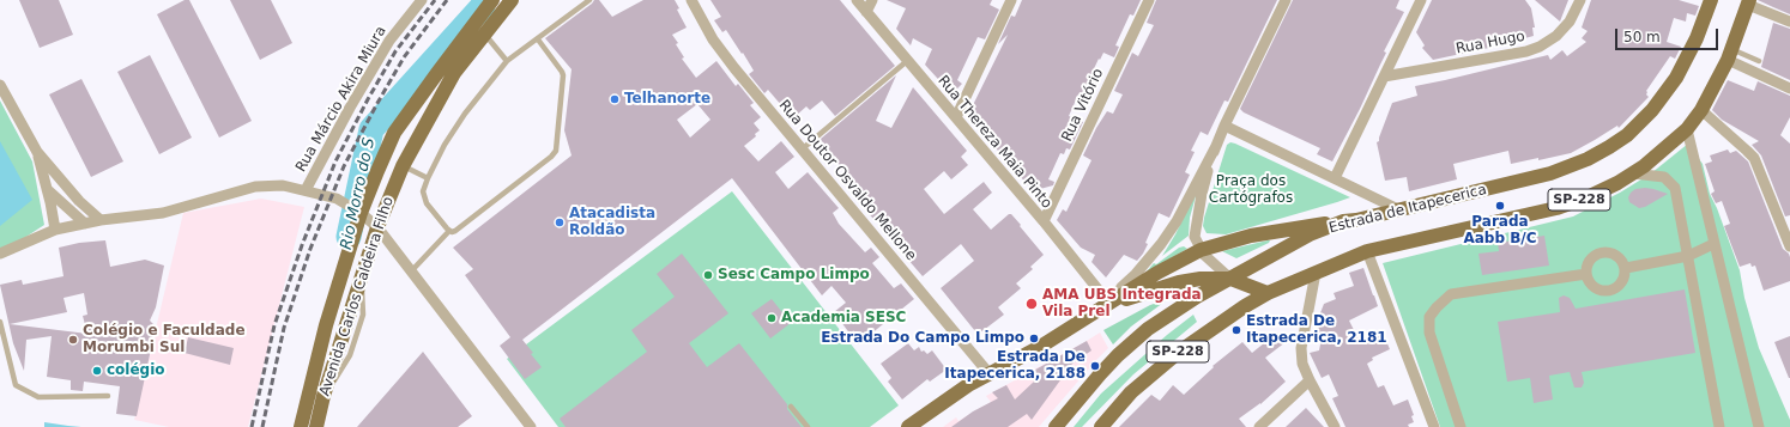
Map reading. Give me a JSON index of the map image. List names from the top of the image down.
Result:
{
  "streets": {
    "main road": ["SP-228", "Estrada de Itapecerica", "Avenida Carlos Caldeira Filho"],
    "street": [
      "Rua Hugo",
      "Rua Márcio Akira Miura",
      "Rua Vitório",
      "Rua Thereza Maia Pinto",
      "Rua Doutor Osvaldo Mellone"
    ]
  },
  "crossings": [
    ["Rua Vitório", "Rua Thereza Maia Pinto"]
  ],
  "water": ["Rio Morro do S"],
  "parks": ["Praça dos Cartógrafos"],
  "places": [
    "Telhanorte",
    "Parada Aabb B/C",
    "Atacadista Roldão",
    "Sesc Campo Limpo",
    "AMA UBS Integrada Vila Prel",
    "Academia SESC",
    "Estrada De Itapecerica, 2181",
    "Estrada Do Campo Limpo",
    "Colégio e Faculdade Morumbi Sul",
    "Estrada De Itapecerica, 2188",
    "colégio"
  ],
  "scale_bar": "50 m"
}
